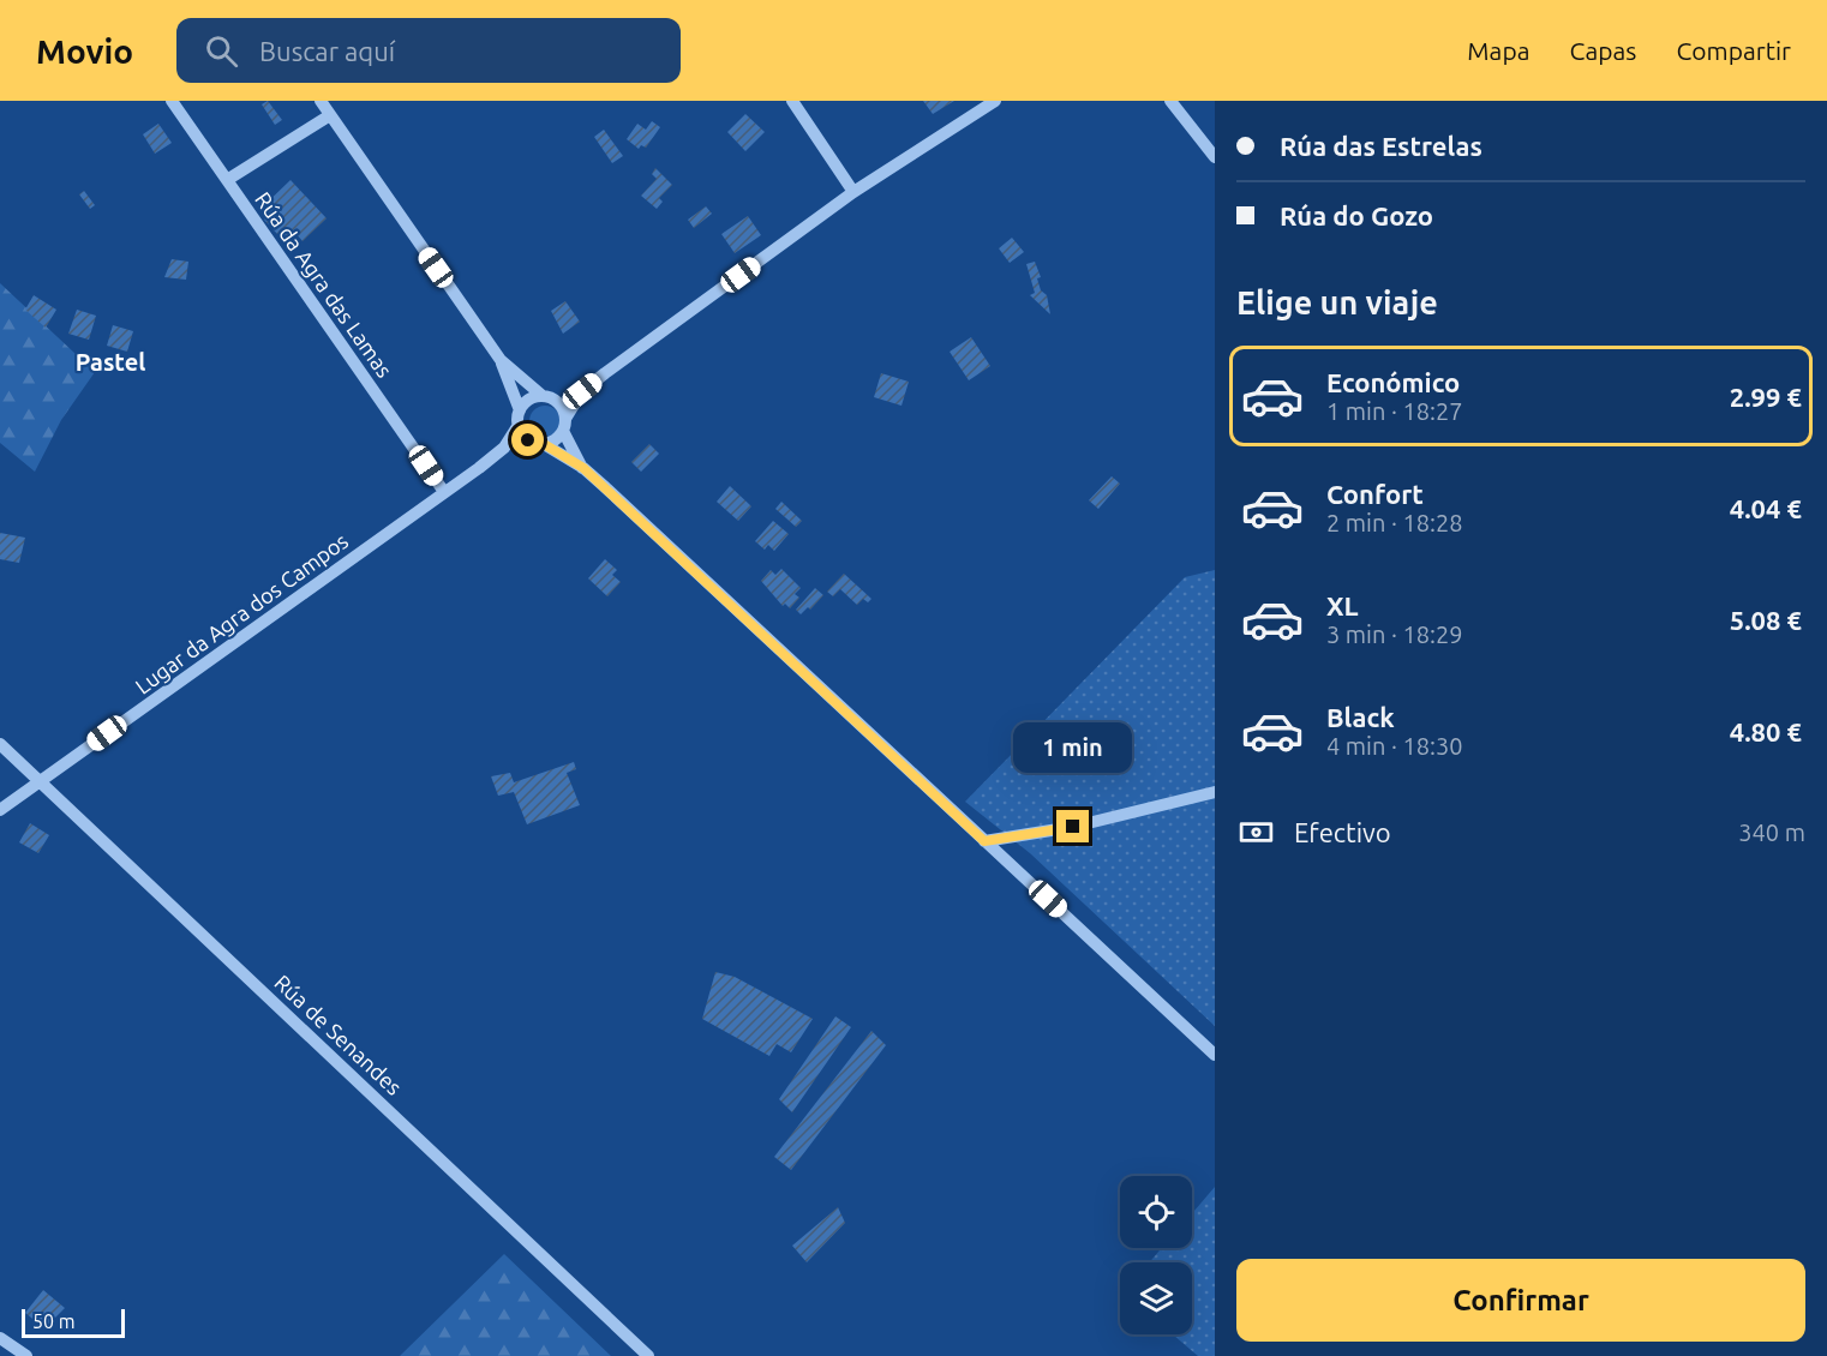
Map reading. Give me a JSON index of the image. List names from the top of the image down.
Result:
{
  "streets": {
    "street": ["Rúa da Agra das Lamas", "Lugar da Agra dos Campos", "Rúa de Senandes"]
  },
  "crossings": [
    ["Rúa da Agra das Lamas", "Lugar da Agra dos Campos"],
    ["Lugar da Agra dos Campos", "Rúa de Senandes"]
  ],
  "districts": ["Pastel"],
  "scale_bar": "50 m",
  "page": {
    "header": "Movio",
    "search": "Buscar aquí",
    "nav": ["Mapa", "Capas", "Compartir"],
    "banner": ["Rúa das Estrelas", "Rúa do Gozo"],
    "heading": "Elige un viaje",
    "list": [
      {
        "name": "Económico",
        "note": "1 min · 18:27",
        "value": "2.99 €"
      },
      {
        "name": "Confort",
        "note": "2 min · 18:28",
        "value": "4.04 €"
      },
      {
        "name": "XL",
        "note": "3 min · 18:29",
        "value": "5.08 €"
      },
      {
        "name": "Black",
        "note": "4 min · 18:30",
        "value": "4.80 €"
      }
    ],
    "bubble": "1 min",
    "pay": ["Efectivo", "340 m"],
    "buttons": "Confirmar",
    "scale": "50 m"
  }
}
